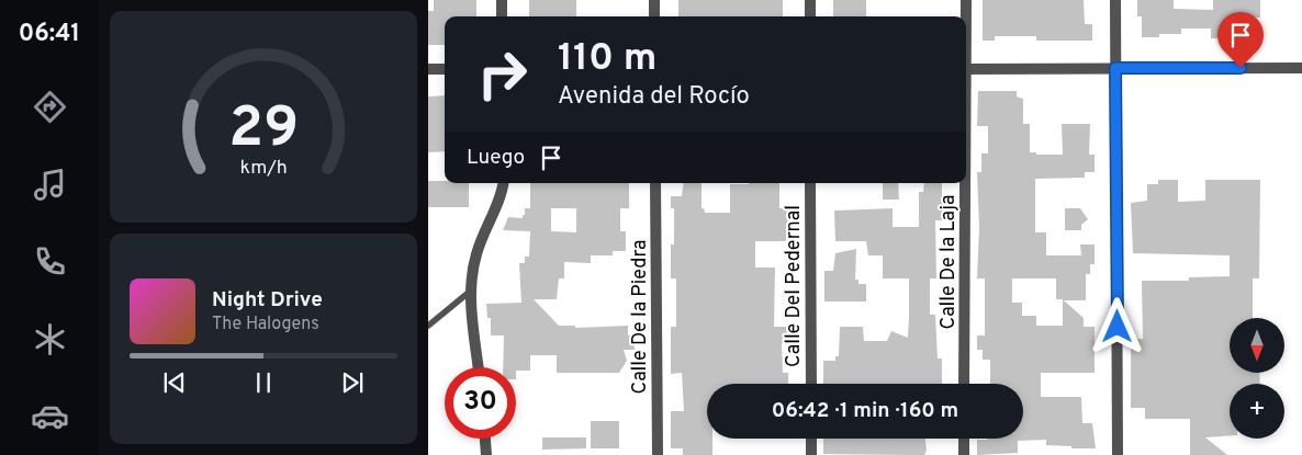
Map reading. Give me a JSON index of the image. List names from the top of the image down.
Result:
{
  "streets": {
    "street": ["Calle De la Laja", "Calle Del Pedernal", "Calle De la Piedra"]
  },
  "north": "bottom",
  "page": {
    "tabs": "06:41",
    "turn": ["110 m", "Avenida del Rocío"],
    "then": "Luego",
    "song": ["Night Drive", "The Halogens"],
    "map_buttons": "+",
    "limit": "30",
    "trip": "06:42 · 1 min · 160 m",
    "gauge": ["29", "km/h"]
  }
}
